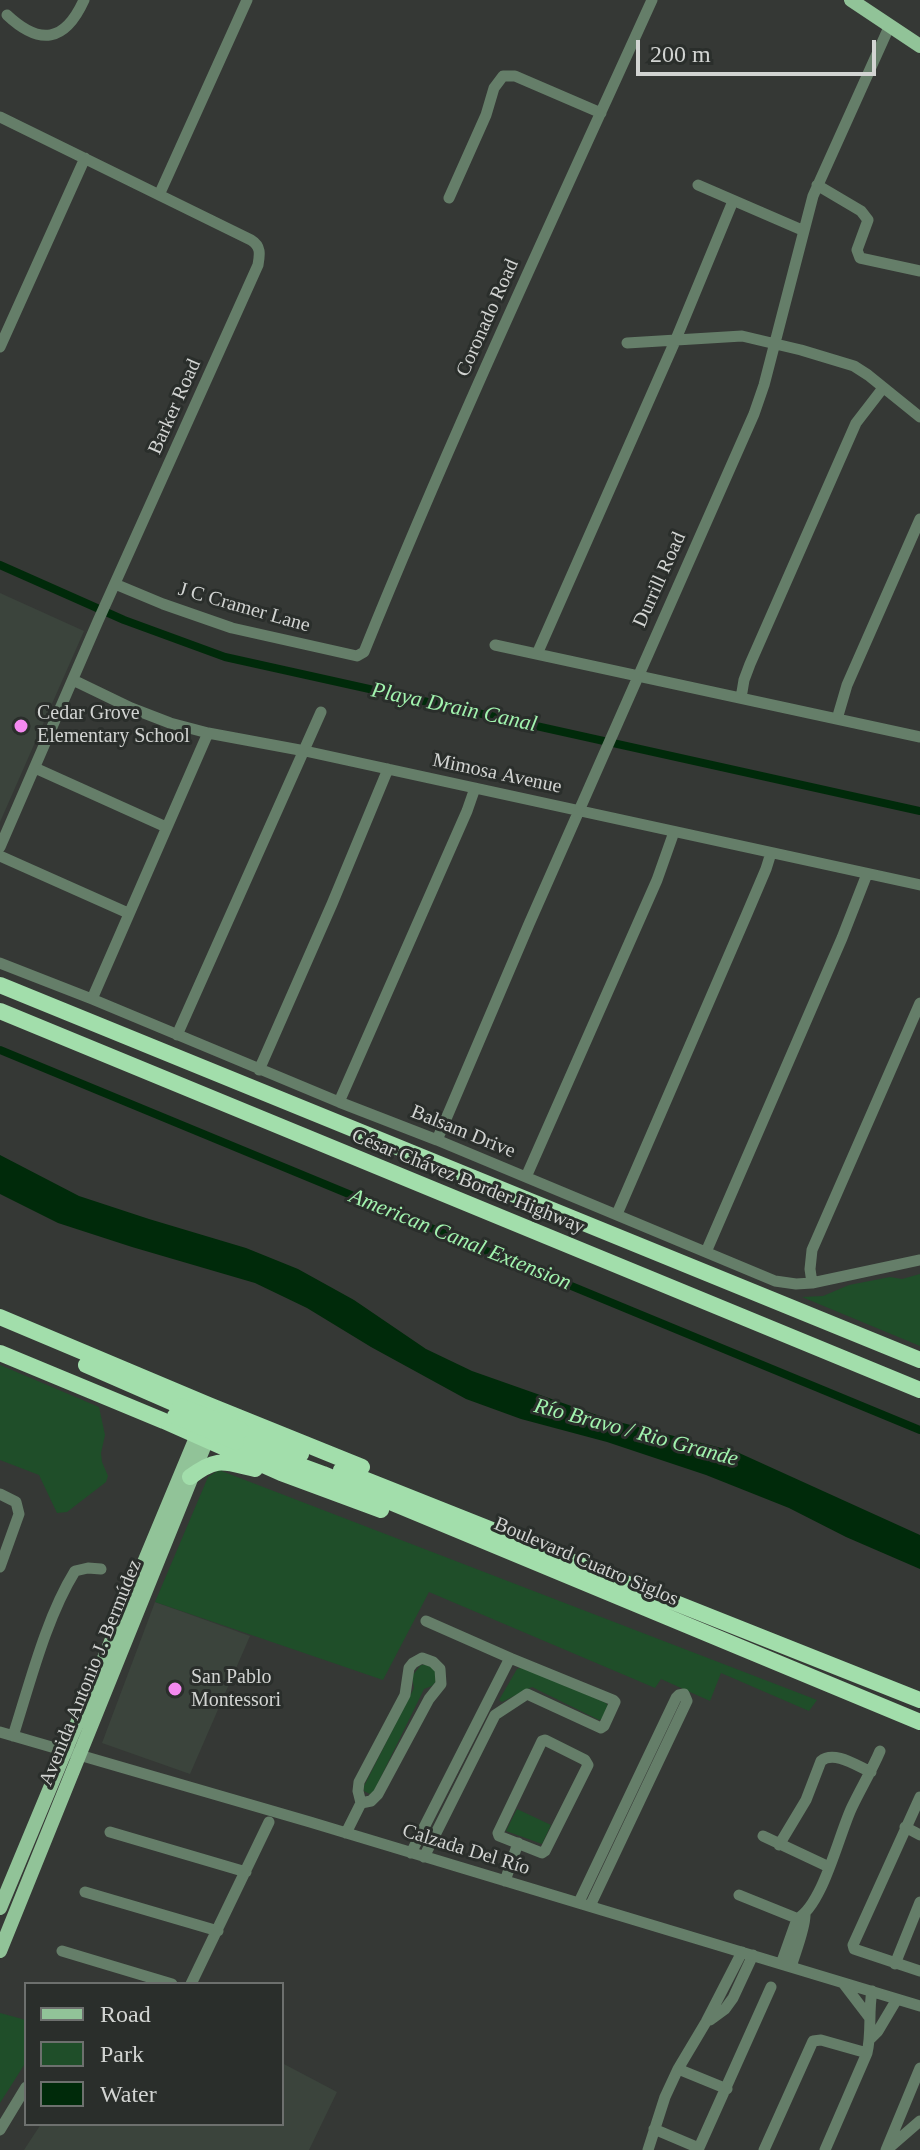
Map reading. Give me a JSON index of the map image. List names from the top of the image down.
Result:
{
  "streets": {
    "highway": ["César Chávez Border Highway", "Boulevard Cuatro Siglos"],
    "main road": ["Avenida Antonio J. Bermúdez"],
    "street": [
      "Coronado Road",
      "Barker Road",
      "Durrill Road",
      "J C Cramer Lane",
      "Mimosa Avenue",
      "Balsam Drive",
      "Calzada Del Río"
    ]
  },
  "crossings": [
    ["Coronado Road", "J C Cramer Lane"],
    ["Barker Road", "J C Cramer Lane"],
    ["Barker Road", "Mimosa Avenue"],
    ["Durrill Road", "Mimosa Avenue"],
    ["Durrill Road", "Balsam Drive"],
    ["Avenida Antonio J. Bermúdez", "Calzada Del Río"]
  ],
  "water": ["Playa Drain Canal", "American Canal Extension", "Río Bravo / Rio Grande"],
  "places": ["Cedar Grove Elementary School", "San Pablo Montessori"],
  "legend": ["Road", "Park", "Water"],
  "scale_bar": "200 m"
}
